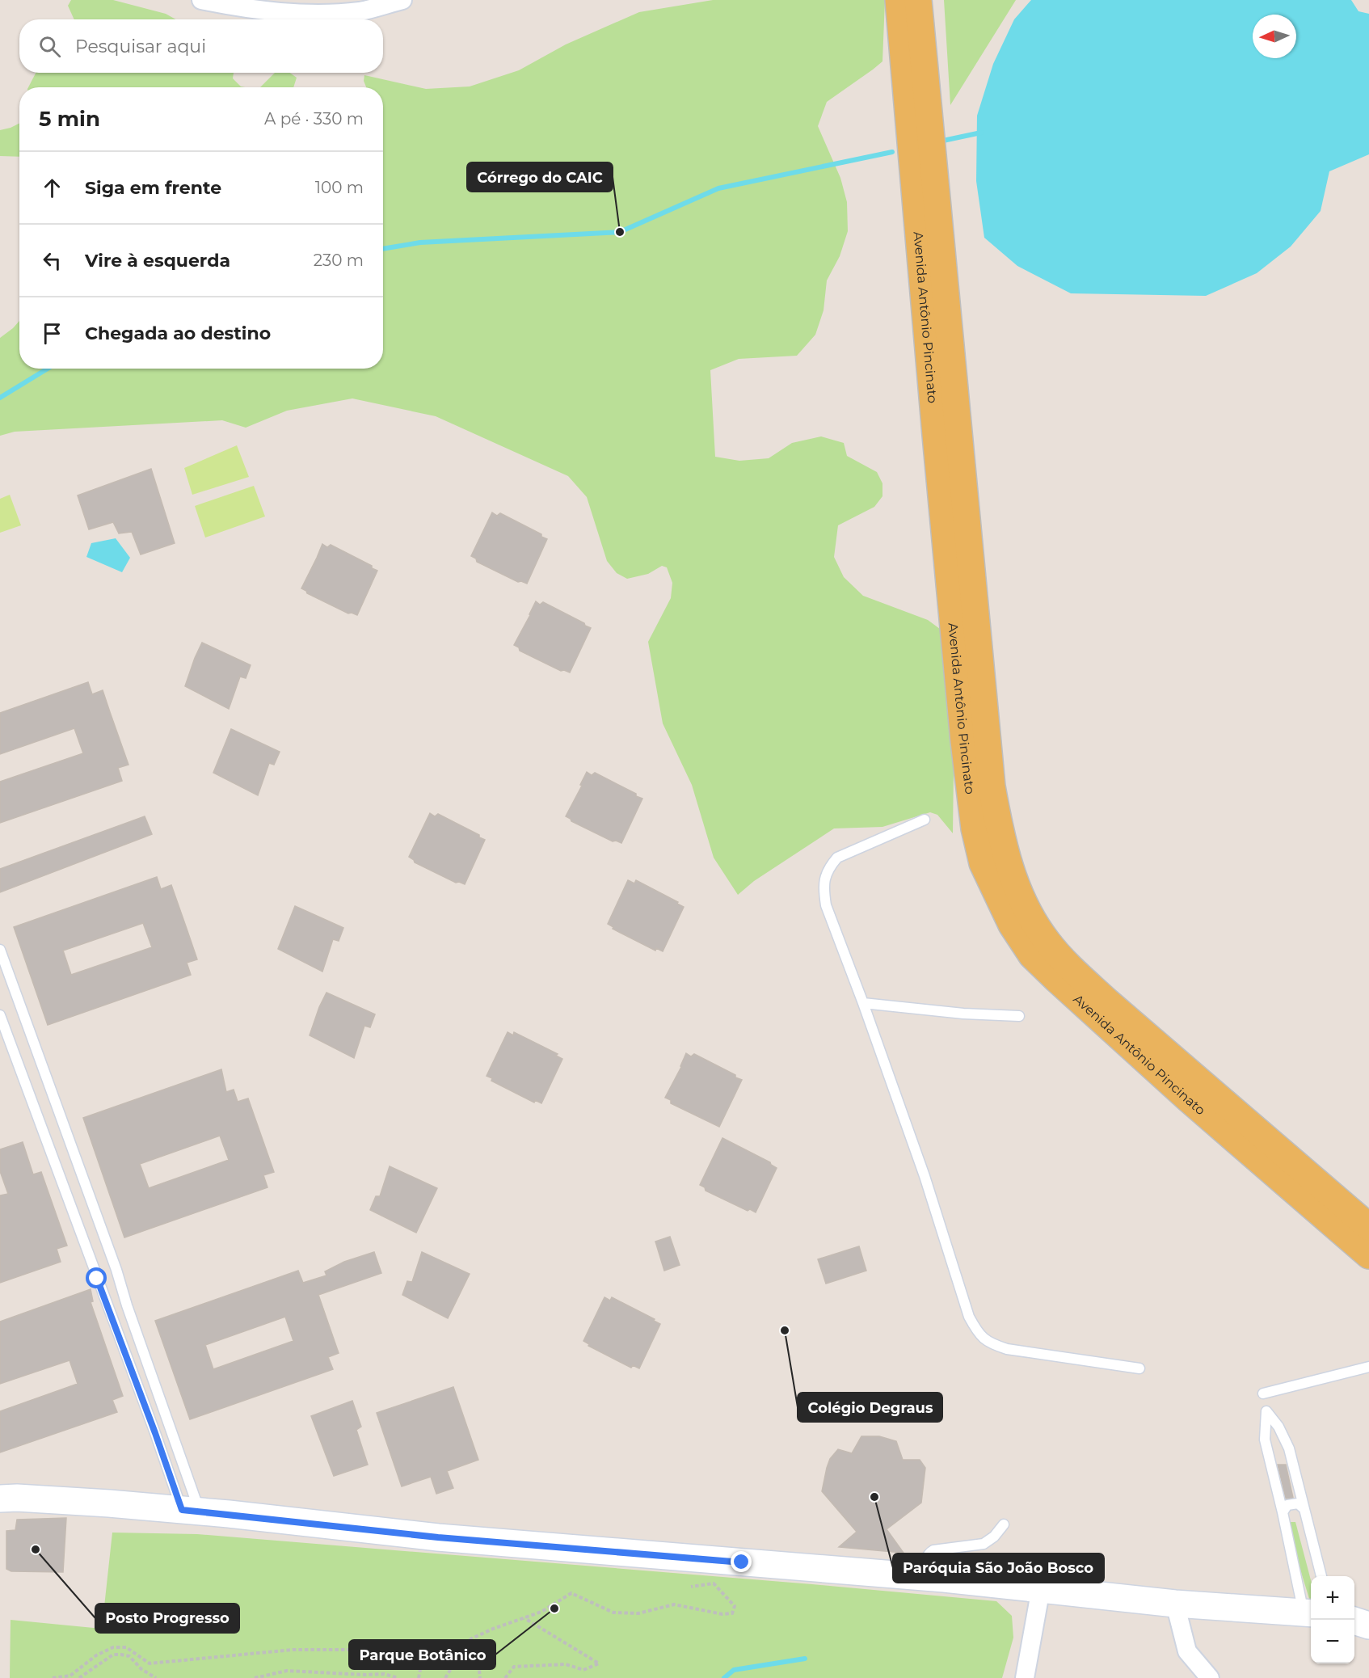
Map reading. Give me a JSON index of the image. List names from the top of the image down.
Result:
{
  "streets": {
    "main road": ["Avenida Antônio Pincinato"]
  },
  "places": [
    "Córrego do CAIC",
    "Colégio Degraus",
    "Paróquia São João Bosco",
    "Posto Progresso",
    "Parque Botânico"
  ],
  "north": "left",
  "page": {
    "search": "Pesquisar aqui",
    "heading": ["5 min", "A pé · 330 m"],
    "list": [
      ["Siga em frente", "100 m"],
      ["Vire à esquerda", "230 m"],
      "Chegada ao destino"
    ],
    "map_buttons": ["+", "−"]
  }
}
